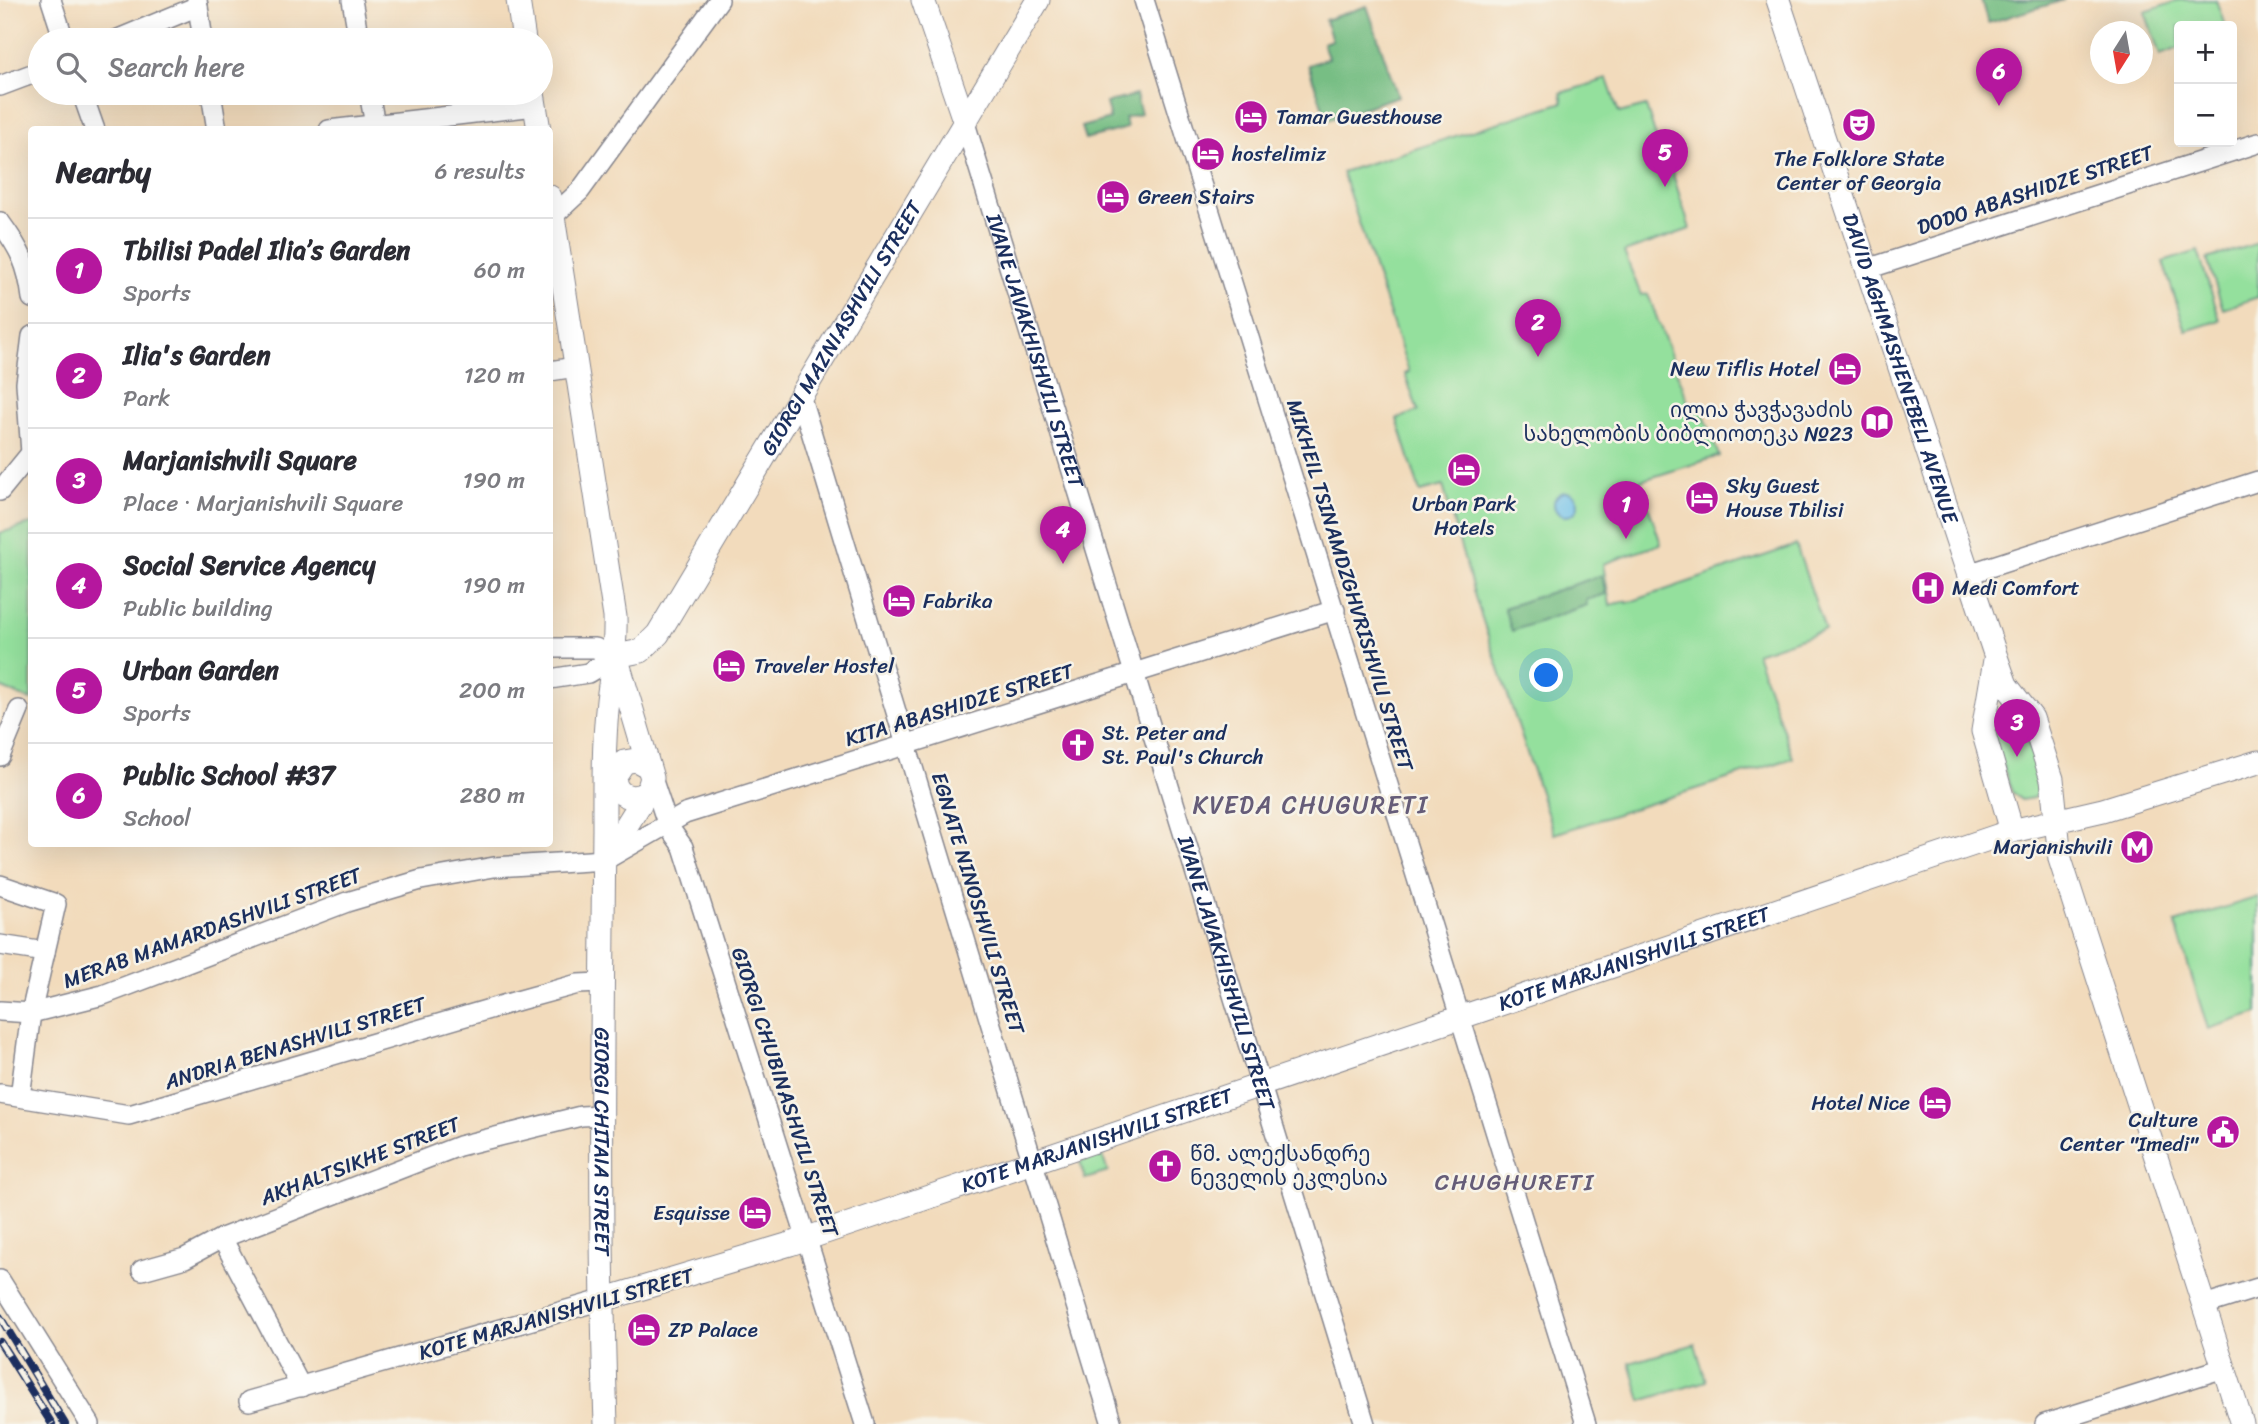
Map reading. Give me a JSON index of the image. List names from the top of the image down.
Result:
{
  "streets": {
    "main road": [
      "GIORGI MAZNIASHVILI STREET",
      "IVANE JAVAKHISHVILI STREET",
      "DAVID AGHMASHENEBELI AVENUE",
      "KOTE MARJANISHVILI STREET",
      "GIORGI CHITAIA STREET"
    ],
    "street": [
      "DODO ABASHIDZE STREET",
      "MIKHEIL TSINAMDZGHVRISHVILI STREET",
      "KITA ABASHIDZE STREET",
      "EGNATE NINOSHVILI STREET",
      "MERAB MAMARDASHVILI STREET",
      "ANDRIA BENASHVILI STREET",
      "GIORGI CHUBINASHVILI STREET",
      "AKHALTSIKHE STREET"
    ]
  },
  "crossings": [
    ["DODO ABASHIDZE STREET", "DAVID AGHMASHENEBELI AVENUE"],
    ["GIORGI MAZNIASHVILI STREET", "IVANE JAVAKHISHVILI STREET"],
    ["GIORGI MAZNIASHVILI STREET", "EGNATE NINOSHVILI STREET"],
    ["GIORGI MAZNIASHVILI STREET", "GIORGI CHITAIA STREET"],
    ["IVANE JAVAKHISHVILI STREET", "KITA ABASHIDZE STREET"],
    ["IVANE JAVAKHISHVILI STREET", "KOTE MARJANISHVILI STREET"],
    ["DAVID AGHMASHENEBELI AVENUE", "KOTE MARJANISHVILI STREET"],
    ["MIKHEIL TSINAMDZGHVRISHVILI STREET", "KITA ABASHIDZE STREET"],
    ["MIKHEIL TSINAMDZGHVRISHVILI STREET", "KOTE MARJANISHVILI STREET"],
    ["KITA ABASHIDZE STREET", "EGNATE NINOSHVILI STREET"],
    ["KITA ABASHIDZE STREET", "MERAB MAMARDASHVILI STREET"],
    ["KITA ABASHIDZE STREET", "GIORGI CHUBINASHVILI STREET"],
    ["KITA ABASHIDZE STREET", "GIORGI CHITAIA STREET"],
    ["EGNATE NINOSHVILI STREET", "KOTE MARJANISHVILI STREET"],
    ["MERAB MAMARDASHVILI STREET", "GIORGI CHITAIA STREET"],
    ["KOTE MARJANISHVILI STREET", "GIORGI CHUBINASHVILI STREET"],
    ["KOTE MARJANISHVILI STREET", "GIORGI CHITAIA STREET"],
    ["ANDRIA BENASHVILI STREET", "GIORGI CHITAIA STREET"],
    ["GIORGI CHUBINASHVILI STREET", "GIORGI CHITAIA STREET"],
    ["GIORGI CHITAIA STREET", "AKHALTSIKHE STREET"]
  ],
  "districts": ["KVEDA CHUGURETI", "CHUGHURETI"],
  "places": {
    "hotel": [
      "Tamar Guesthouse",
      "hostelimiz",
      "Green Stairs",
      "New Tiflis Hotel",
      "Urban Park Hotels",
      "Sky Guest House Tbilisi",
      "Fabrika",
      "Traveler Hostel",
      "Hotel Nice",
      "Esquisse",
      "ZP Palace"
    ],
    "theatre": ["The Folklore State Center of Georgia"],
    "library": ["ილია ჭავჭავაძის სახელობის ბიბლიოთეკა №23"],
    "hospital": ["Medi Comfort"],
    "church": ["St. Peter and St. Paul's Church", "წმ. ალექსანდრე ნეველის ეკლესია"],
    "metro station": ["Marjanishvili"],
    "public building": ["Culture Center \"Imedi\""]
  },
  "north": "bottom",
  "page": {
    "map_buttons": ["+", "−"],
    "search": "Search here",
    "pins": [
      "6",
      "5",
      "2",
      "1",
      "4",
      "3"
    ],
    "heading": ["Nearby", "6 results"],
    "list": [
      {
        "mark": "1",
        "name": "Tbilisi Padel Ilia’s Garden",
        "note": "Sports",
        "value": "60 m"
      },
      {
        "mark": "2",
        "name": "Ilia's Garden",
        "note": "Park",
        "value": "120 m"
      },
      {
        "mark": "3",
        "name": "Marjanishvili Square",
        "note": "Place · Marjanishvili Square",
        "value": "190 m"
      },
      {
        "mark": "4",
        "name": "Social Service Agency",
        "note": "Public building",
        "value": "190 m"
      },
      {
        "mark": "5",
        "name": "Urban Garden",
        "note": "Sports",
        "value": "200 m"
      },
      {
        "mark": "6",
        "name": "Public School #37",
        "note": "School",
        "value": "280 m"
      }
    ]
  }
}
